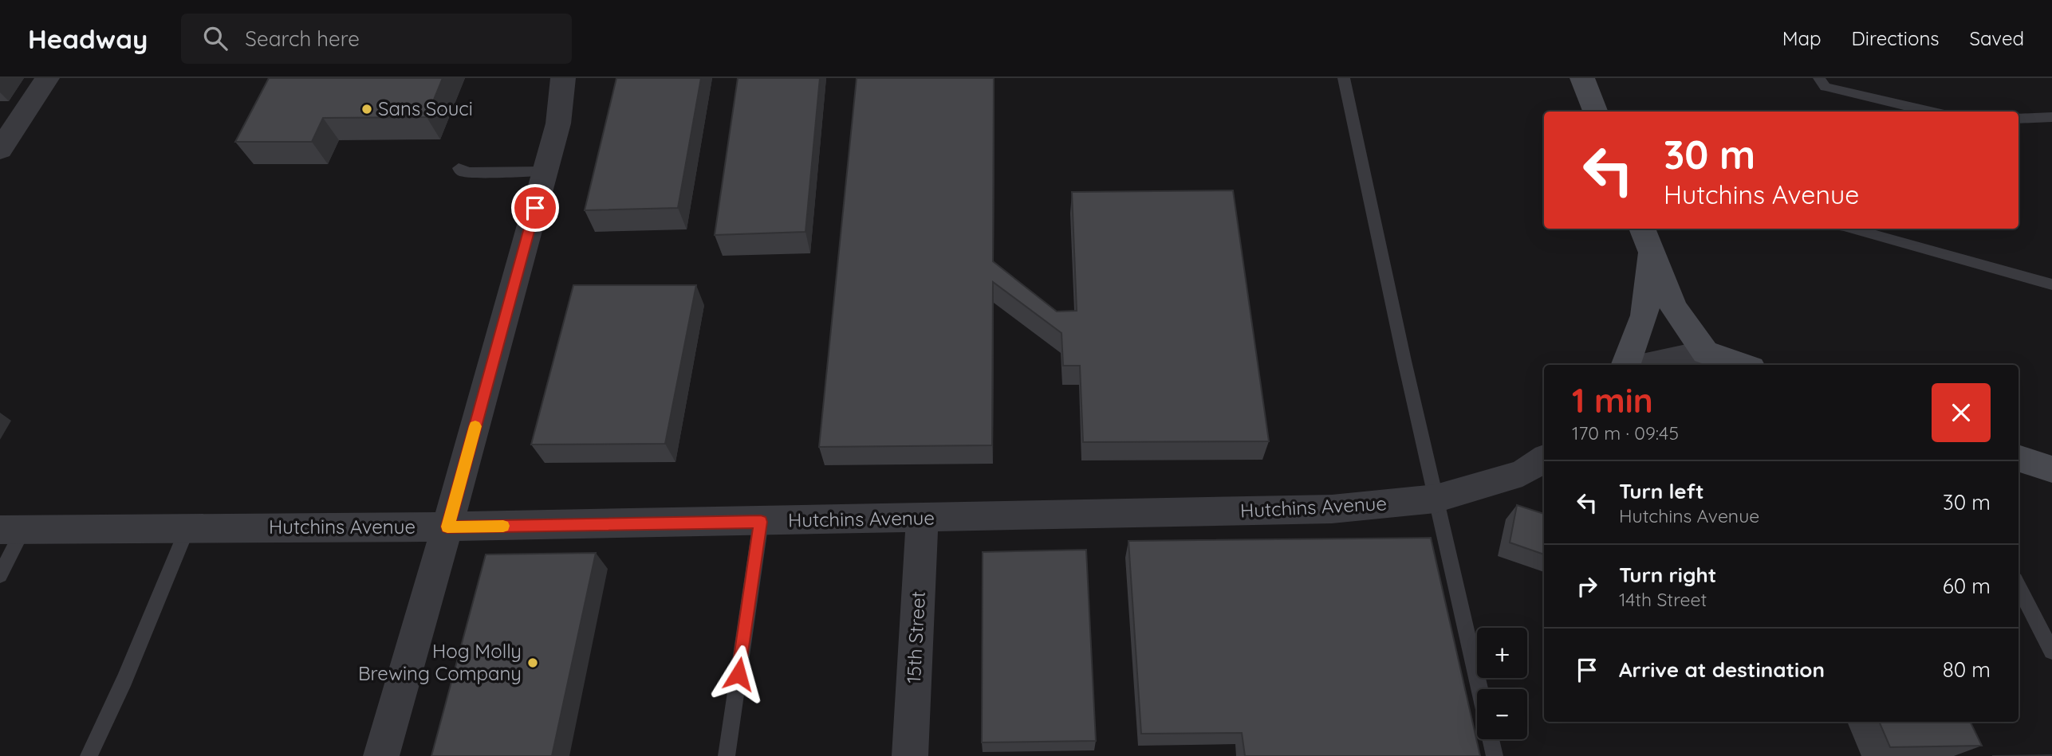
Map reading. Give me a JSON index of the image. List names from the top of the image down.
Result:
{
  "streets": {
    "street": ["Hutchins Avenue", "15th Street"]
  },
  "crossings": [
    ["Hutchins Avenue", "15th Street"]
  ],
  "places": ["Sans Souci", "Hog Molly Brewing Company"],
  "page": {
    "header": "Headway",
    "search": "Search here",
    "nav": ["Map", "Directions", "Saved"],
    "turn": ["30 m", "Hutchins Avenue"],
    "heading": ["1 min", "170 m · 09:45"],
    "list": [
      {
        "name": "Turn left",
        "note": "Hutchins Avenue",
        "value": "30 m"
      },
      {
        "name": "Turn right",
        "note": "14th Street",
        "value": "60 m"
      },
      {
        "name": "Arrive at destination",
        "value": "80 m"
      }
    ],
    "map_buttons": ["+", "−"]
  }
}
